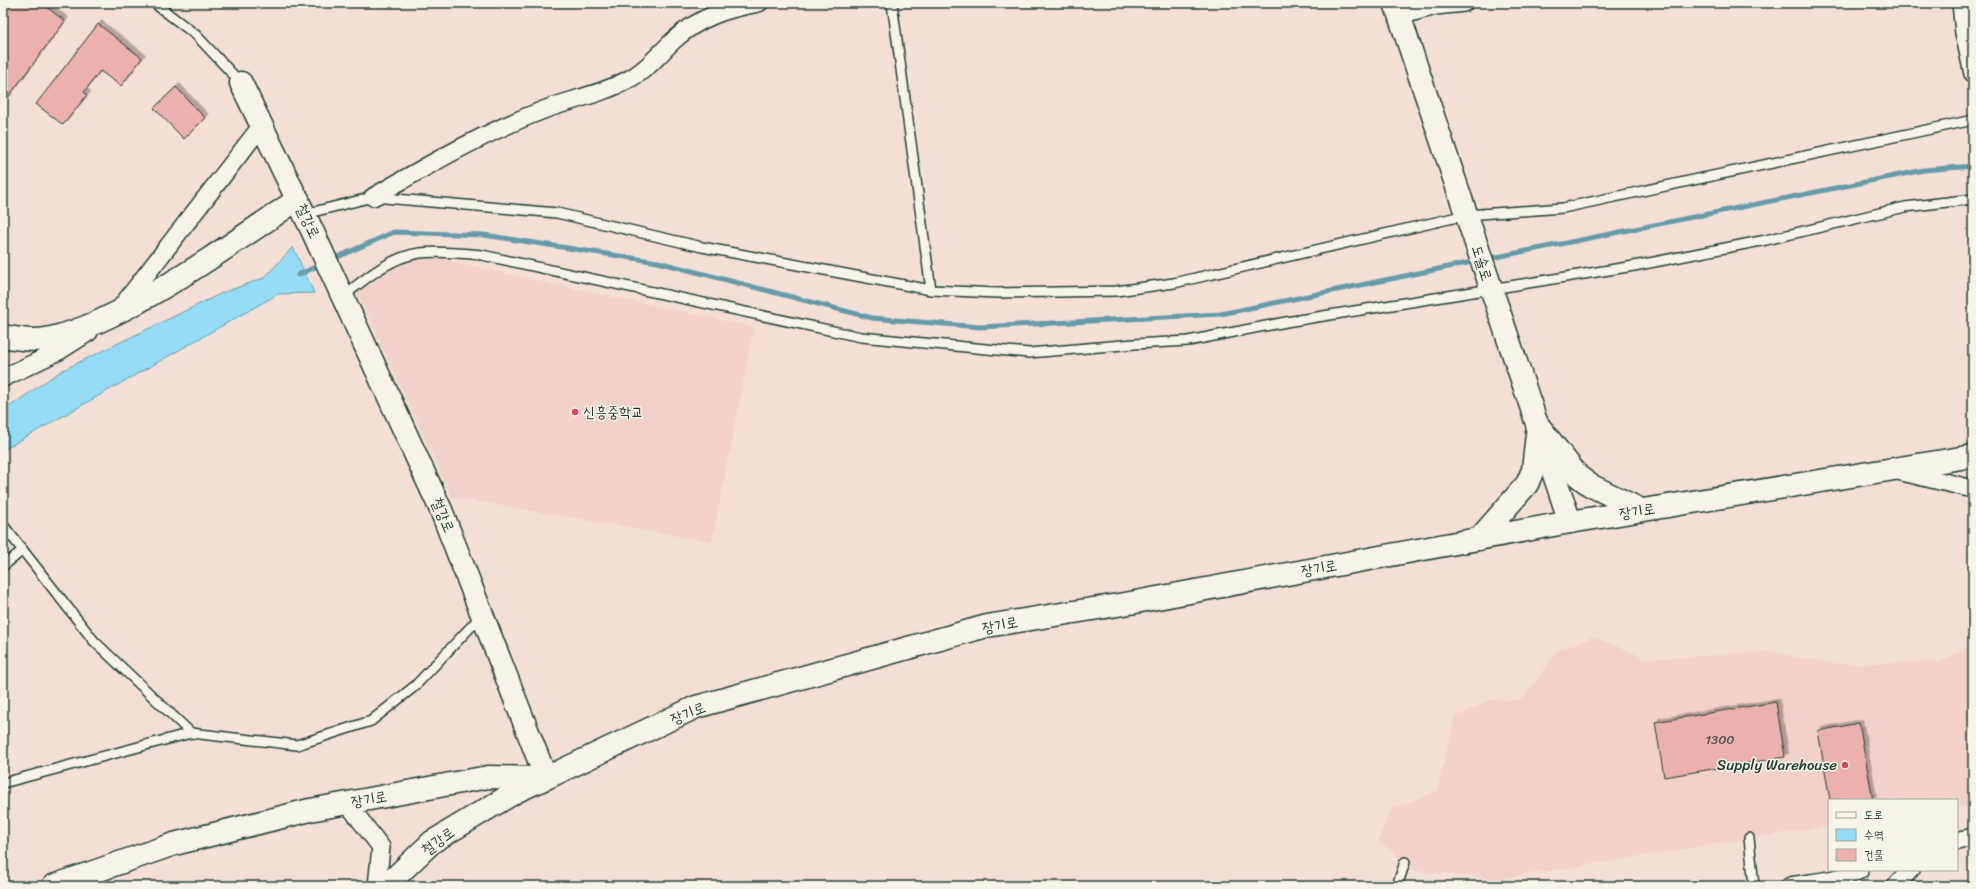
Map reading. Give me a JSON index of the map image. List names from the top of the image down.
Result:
{
  "streets": {
    "main road": ["철강로", "도솔로", "장기로"]
  },
  "crossings": [
    ["철강로", "장기로"],
    ["도솔로", "장기로"]
  ],
  "places": ["신흥중학교", "Supply Warehouse"],
  "house_numbers": ["1300"],
  "legend": ["도로", "수역", "건물"]
}
